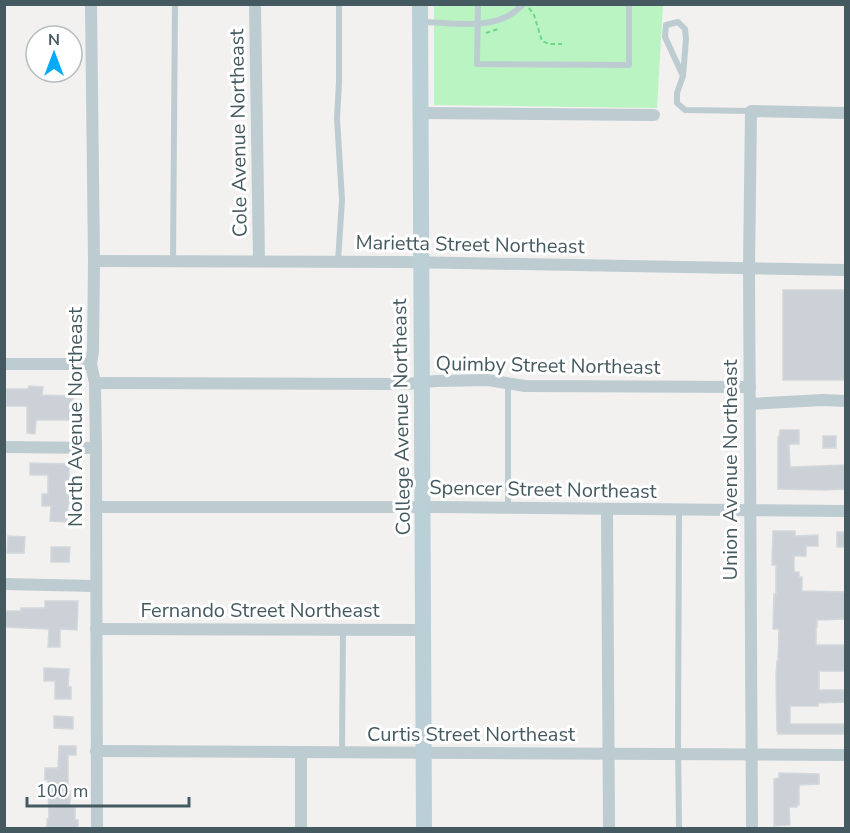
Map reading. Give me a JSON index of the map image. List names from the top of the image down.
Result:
{
  "streets": {
    "street": [
      "Cole Avenue Northeast",
      "Marietta Street Northeast",
      "Quimby Street Northeast",
      "North Avenue Northeast",
      "College Avenue Northeast",
      "Union Avenue Northeast",
      "Spencer Street Northeast",
      "Fernando Street Northeast",
      "Curtis Street Northeast"
    ]
  },
  "crossings": [
    ["Cole Avenue Northeast", "Marietta Street Northeast"],
    ["Marietta Street Northeast", "North Avenue Northeast"],
    ["Marietta Street Northeast", "College Avenue Northeast"],
    ["Marietta Street Northeast", "Union Avenue Northeast"],
    ["Quimby Street Northeast", "North Avenue Northeast"],
    ["Quimby Street Northeast", "College Avenue Northeast"],
    ["Quimby Street Northeast", "Union Avenue Northeast"],
    ["North Avenue Northeast", "Spencer Street Northeast"],
    ["North Avenue Northeast", "Fernando Street Northeast"],
    ["North Avenue Northeast", "Curtis Street Northeast"],
    ["College Avenue Northeast", "Spencer Street Northeast"],
    ["College Avenue Northeast", "Fernando Street Northeast"],
    ["College Avenue Northeast", "Curtis Street Northeast"],
    ["Union Avenue Northeast", "Spencer Street Northeast"],
    ["Union Avenue Northeast", "Curtis Street Northeast"]
  ],
  "scale_bar": "100 m",
  "north": "top"
}
